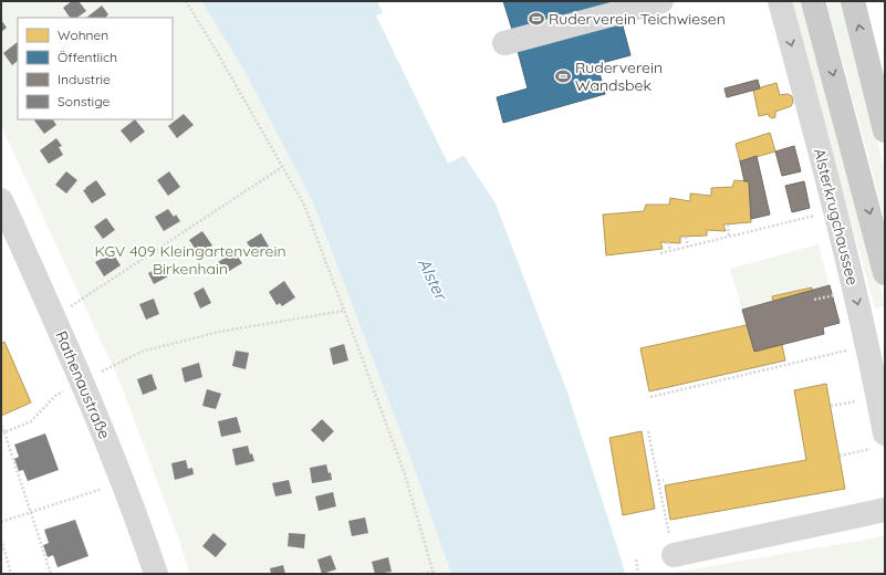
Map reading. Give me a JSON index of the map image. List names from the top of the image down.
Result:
{
  "streets": {
    "main road": ["Alsterkrugchaussee"],
    "street": ["Rathenaustraße"]
  },
  "one_way": ["Alsterkrugchaussee"],
  "water": ["Alster"],
  "parks": ["KGV 409 Kleingartenverein Birkenhain"],
  "places": {
    "sports": ["Ruderverein Teichwiesen", "Ruderverein Wandsbek"]
  },
  "legend": [
    "Wohnen",
    "Öffentlich",
    "Industrie",
    "Sonstige"
  ]
}
